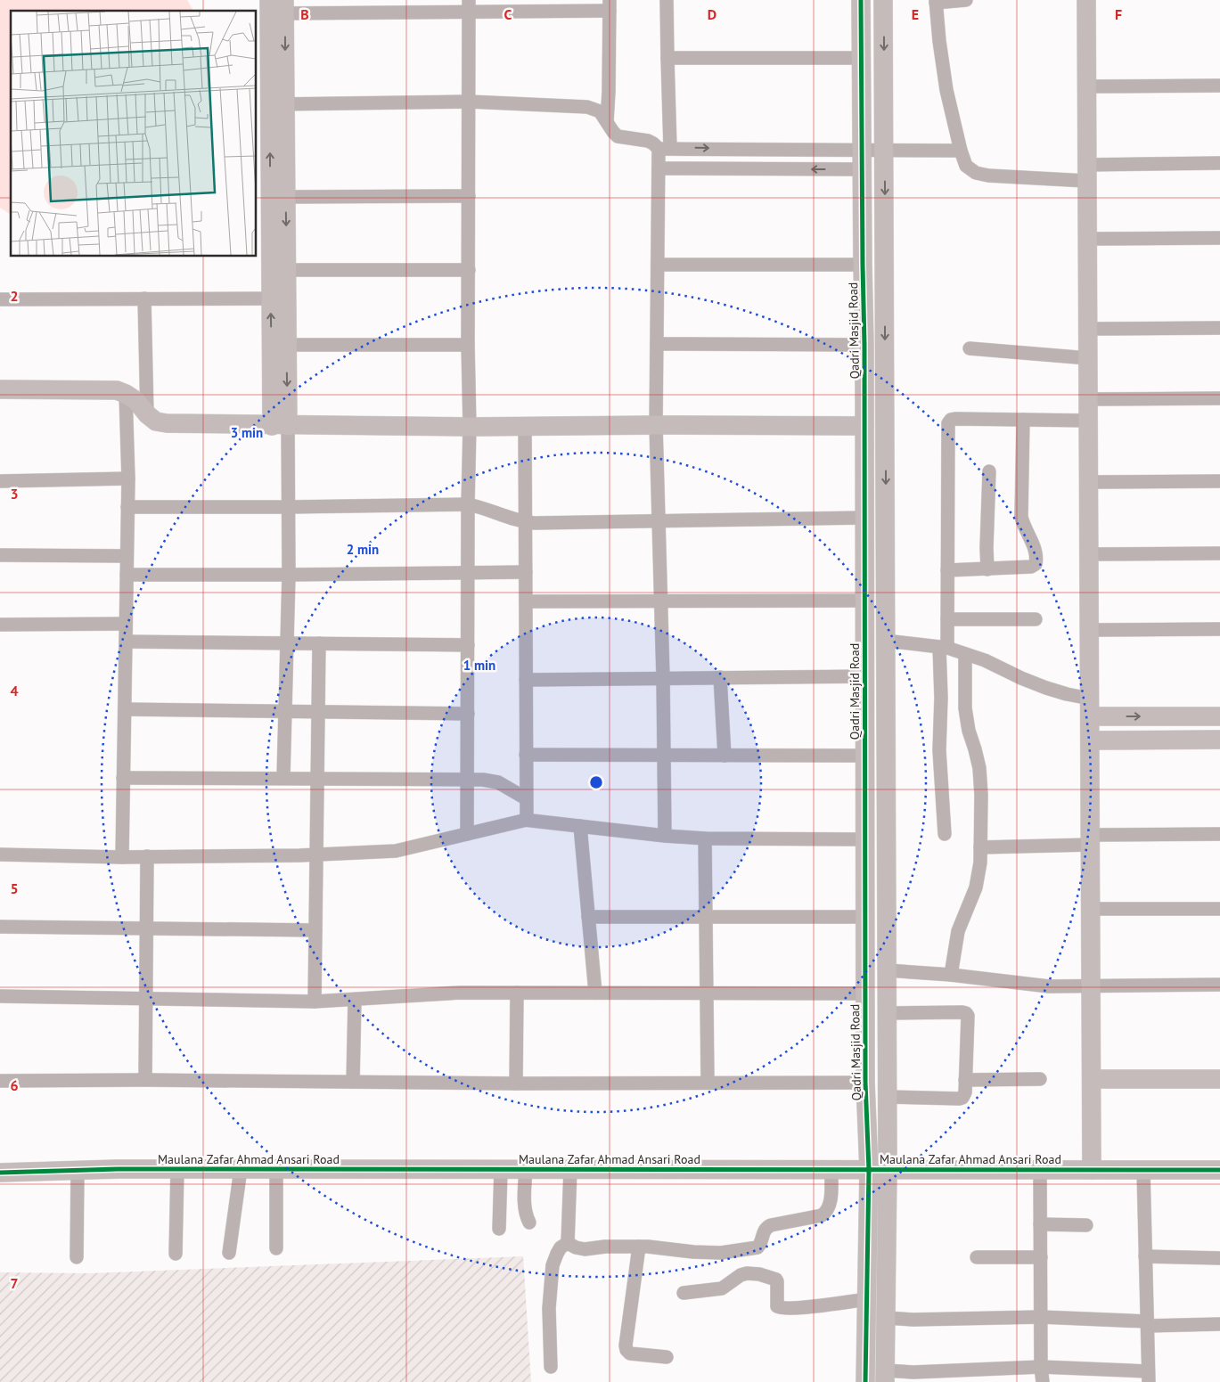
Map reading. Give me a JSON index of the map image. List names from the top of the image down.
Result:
{
  "streets": {
    "street": ["Qadri Masjid Road", "Maulana Zafar Ahmad Ansari Road"]
  },
  "crossings": [
    ["Qadri Masjid Road", "Maulana Zafar Ahmad Ansari Road"]
  ],
  "grid": {
    "columns": [
      "B",
      "C",
      "D",
      "E",
      "F"
    ],
    "rows": [
      "2",
      "3",
      "4",
      "5",
      "6",
      "7"
    ]
  },
  "rings": ["3 min", "2 min", "1 min"]
}
